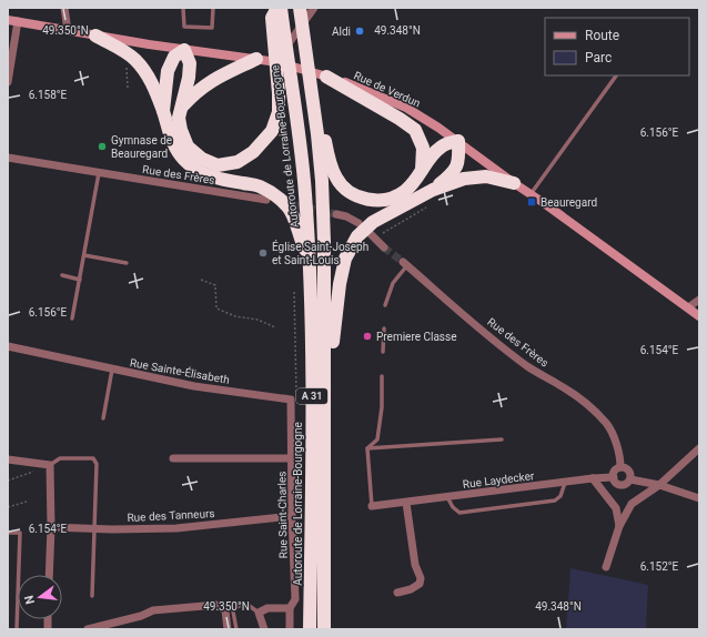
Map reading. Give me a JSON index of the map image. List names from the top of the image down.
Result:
{
  "streets": {
    "highway": ["Autoroute de Lorraine-Bourgogne", "A 31"],
    "main road": ["Rue de Verdun"],
    "street": [
      "Rue des Frères",
      "Rue Sainte-Élisabeth",
      "Rue Laydecker",
      "Rue des Tanneurs",
      "Rue Saint-Charles"
    ]
  },
  "crossings": [
    ["Rue des Frères", "Rue Laydecker"],
    ["Rue des Tanneurs", "Rue Saint-Charles"]
  ],
  "places": {
    "other": [
      "Aldi",
      "Gymnase de Beauregard",
      "Église Saint-Joseph et Saint-Louis",
      "Premiere Classe"
    ],
    "transit": ["Beauregard"]
  },
  "legend": ["Route", "Parc"],
  "north": "left",
  "coordinates": [
    "49.350°N",
    "49.348°N",
    "6.158°E",
    "6.156°E",
    "6.154°E",
    "6.152°E"
  ]
}
